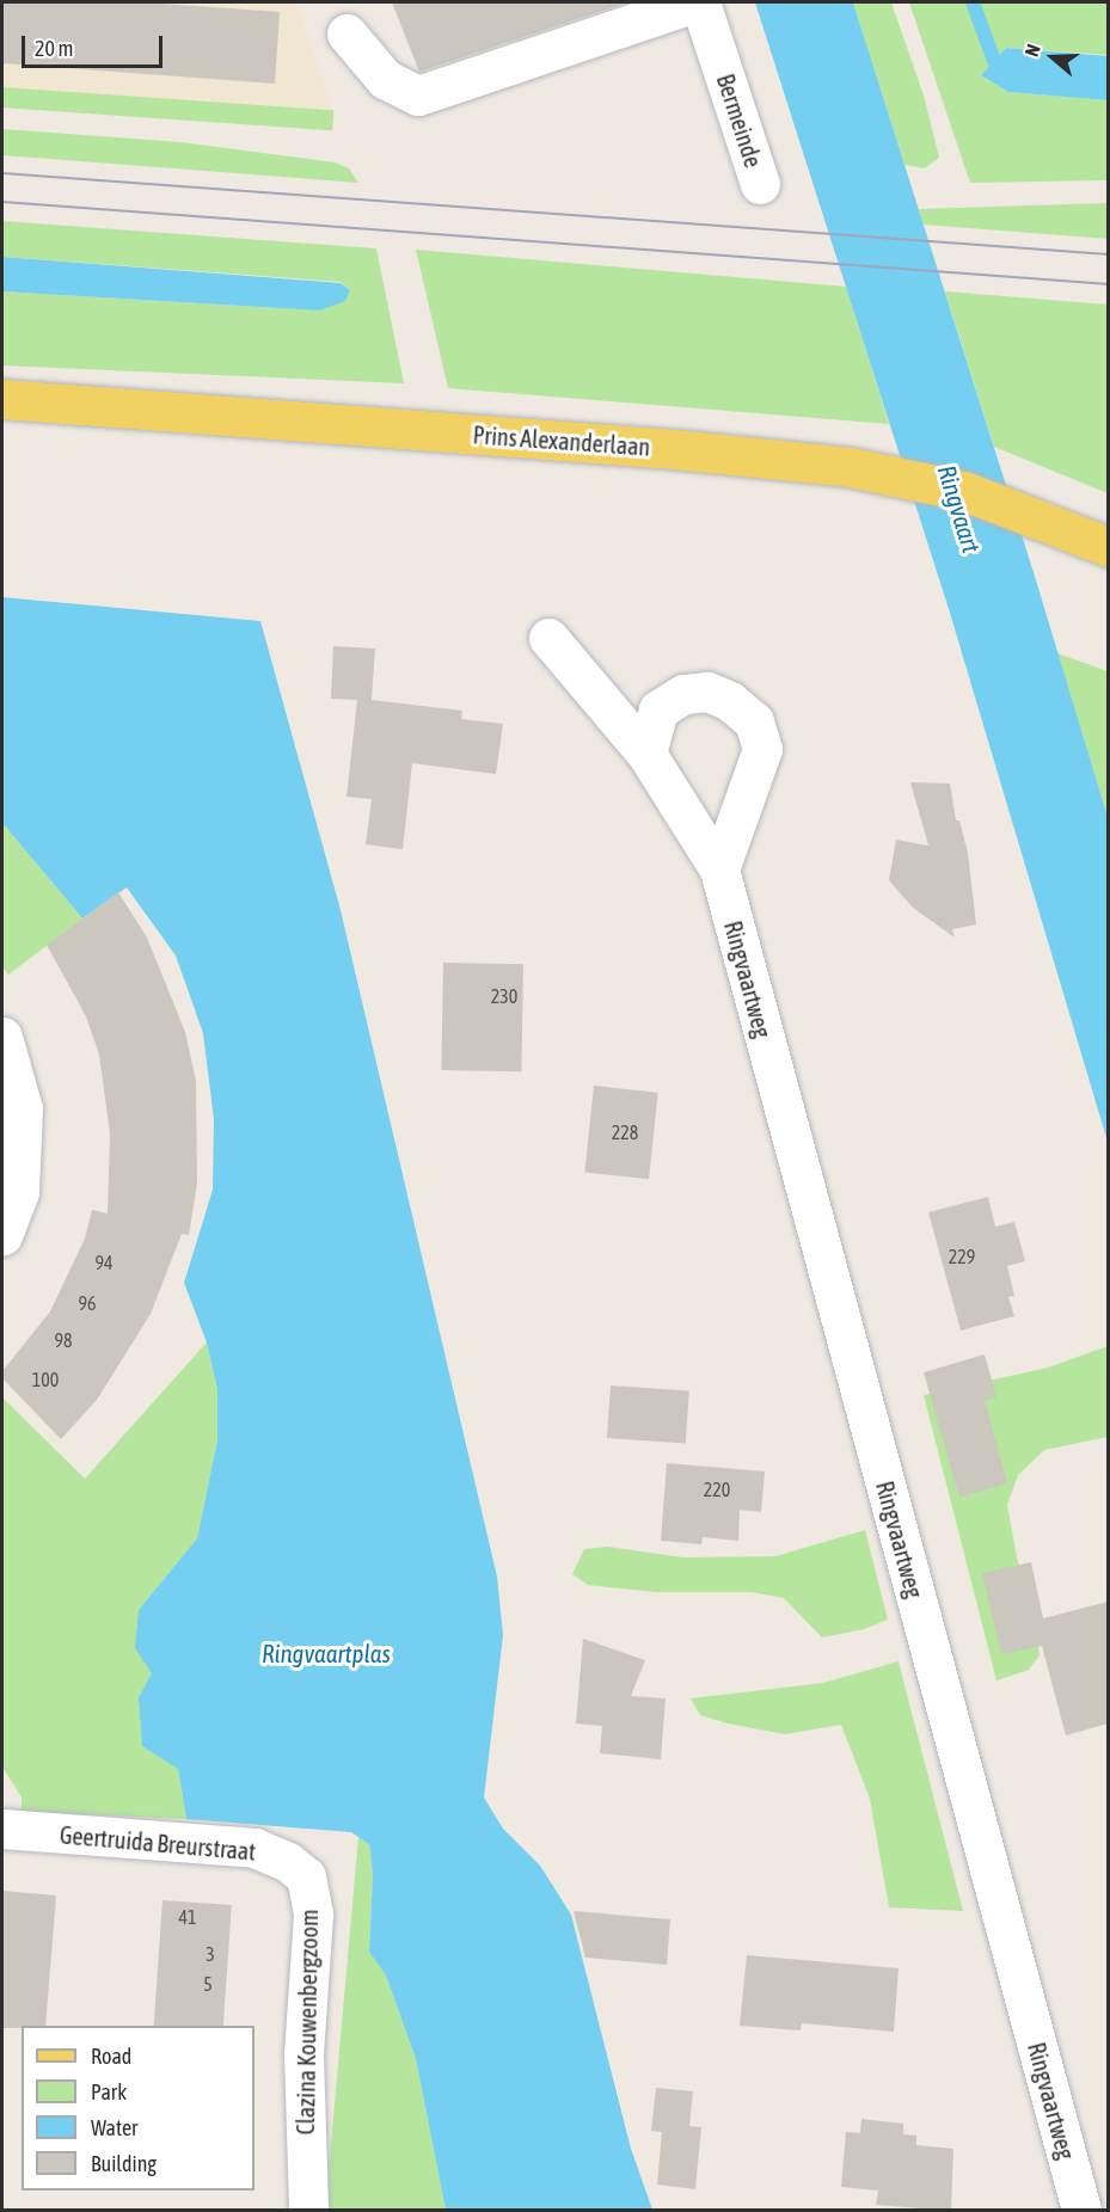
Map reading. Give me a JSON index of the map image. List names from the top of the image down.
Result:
{
  "streets": {
    "main road": ["Prins Alexanderlaan"],
    "street": [
      "Bermeinde",
      "Ringvaartweg",
      "Geertruida Breurstraat",
      "Clazina Kouwenbergzoom"
    ]
  },
  "crossings": [
    ["Geertruida Breurstraat", "Clazina Kouwenbergzoom"]
  ],
  "water": ["Ringvaart", "Ringvaartplas"],
  "house_numbers": [
    "230",
    "228",
    "229",
    "94",
    "96",
    "98",
    "100",
    "220",
    "41",
    "3",
    "5"
  ],
  "legend": [
    "Road",
    "Park",
    "Water",
    "Building"
  ],
  "scale_bar": "20 m",
  "north": "left"
}
